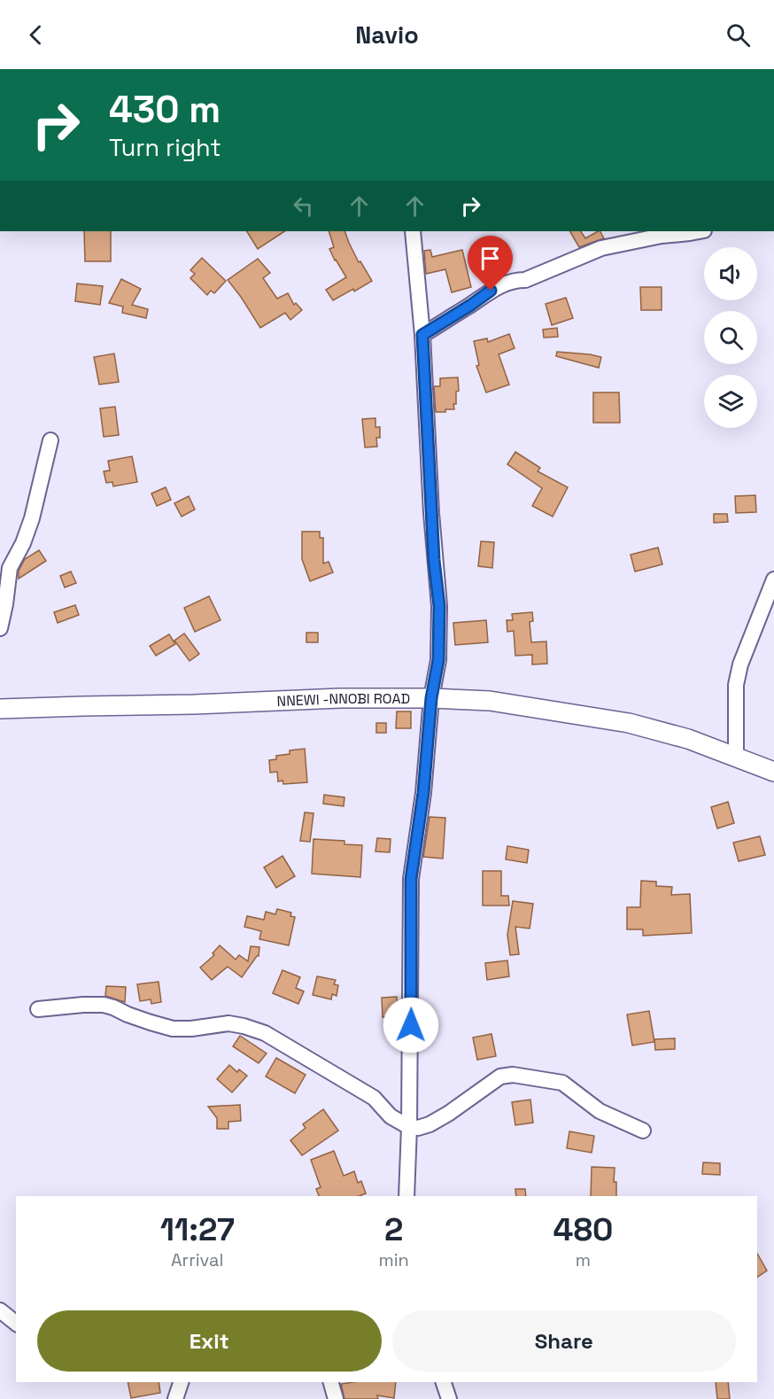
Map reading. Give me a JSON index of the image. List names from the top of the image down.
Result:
{
  "streets": {
    "main road": ["NNEWI -NNOBI ROAD"]
  },
  "page": {
    "header": "Navio",
    "turn": ["430 m", "Turn right"],
    "eta": [
      "11:27",
      "Arrival",
      "2",
      "min",
      "480",
      "m"
    ],
    "buttons": ["Exit", "Share"]
  }
}
